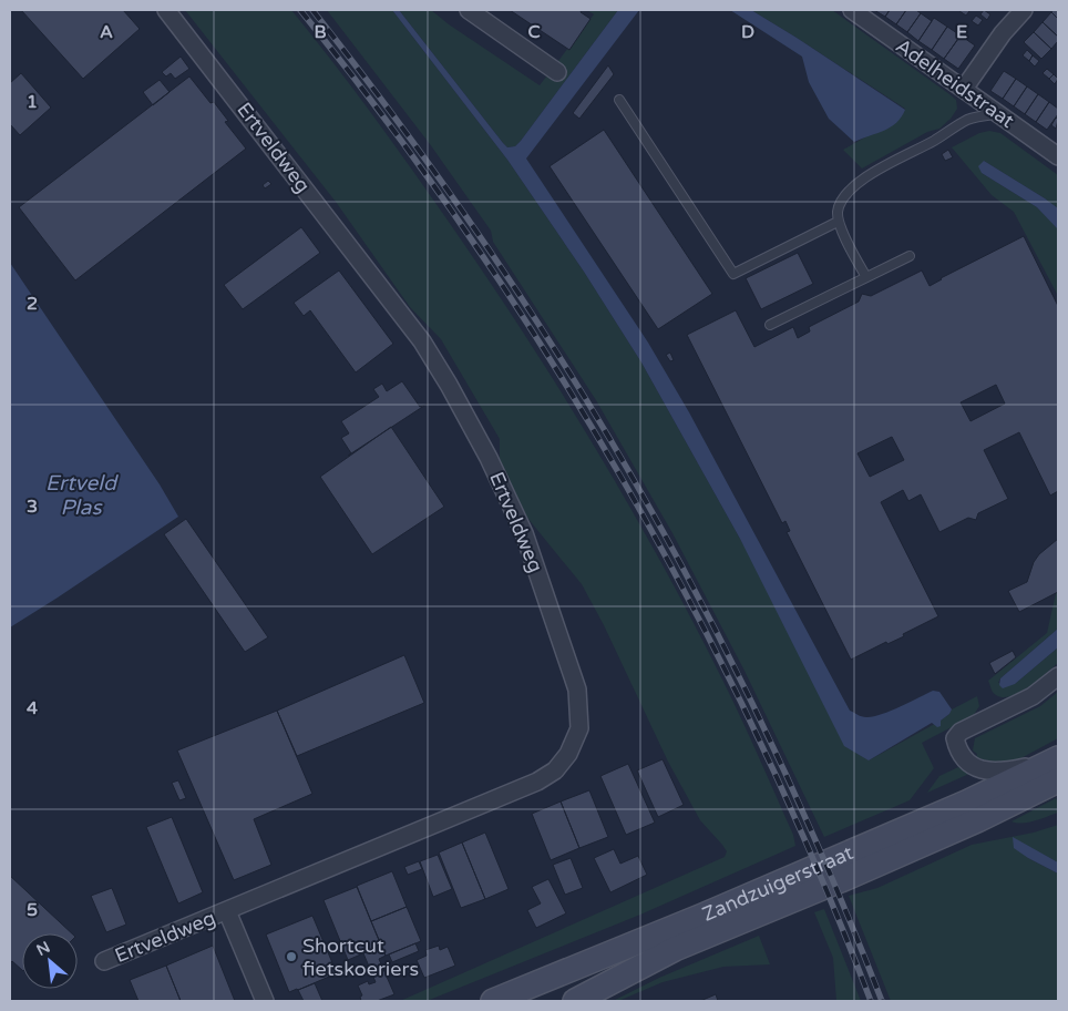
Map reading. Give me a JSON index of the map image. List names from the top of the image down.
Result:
{
  "streets": {
    "main road": ["Zandzuigerstraat"],
    "street": ["Adelheidstraat", "Ertveldweg"]
  },
  "water": ["Ertveld Plas"],
  "places": ["Shortcut fietskoeriers"],
  "north": "top left",
  "grid": {
    "columns": [
      "A",
      "B",
      "C",
      "D",
      "E"
    ],
    "rows": [
      "1",
      "2",
      "3",
      "4",
      "5"
    ]
  }
}
